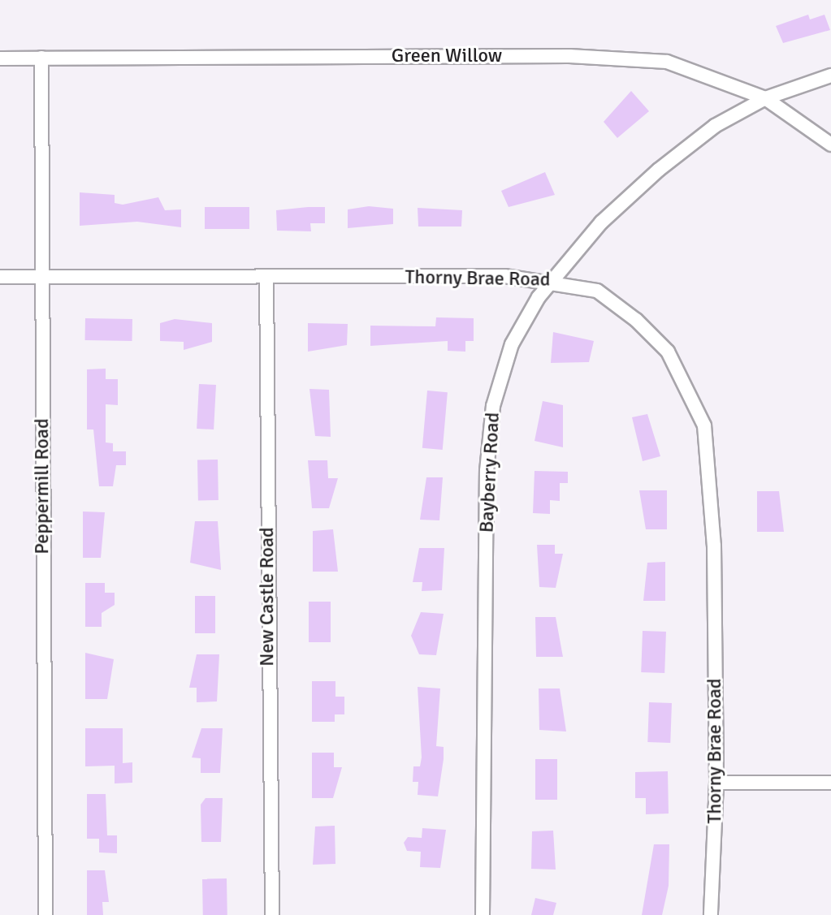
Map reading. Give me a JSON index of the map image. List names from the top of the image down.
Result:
{
  "streets": {
    "street": [
      "Green Willow",
      "Thorny Brae Road",
      "Bayberry Road",
      "Peppermill Road",
      "New Castle Road"
    ]
  },
  "crossings": [
    ["Green Willow", "Bayberry Road"],
    ["Green Willow", "Peppermill Road"],
    ["Thorny Brae Road", "Bayberry Road"],
    ["Thorny Brae Road", "Peppermill Road"],
    ["Thorny Brae Road", "New Castle Road"]
  ]
}
